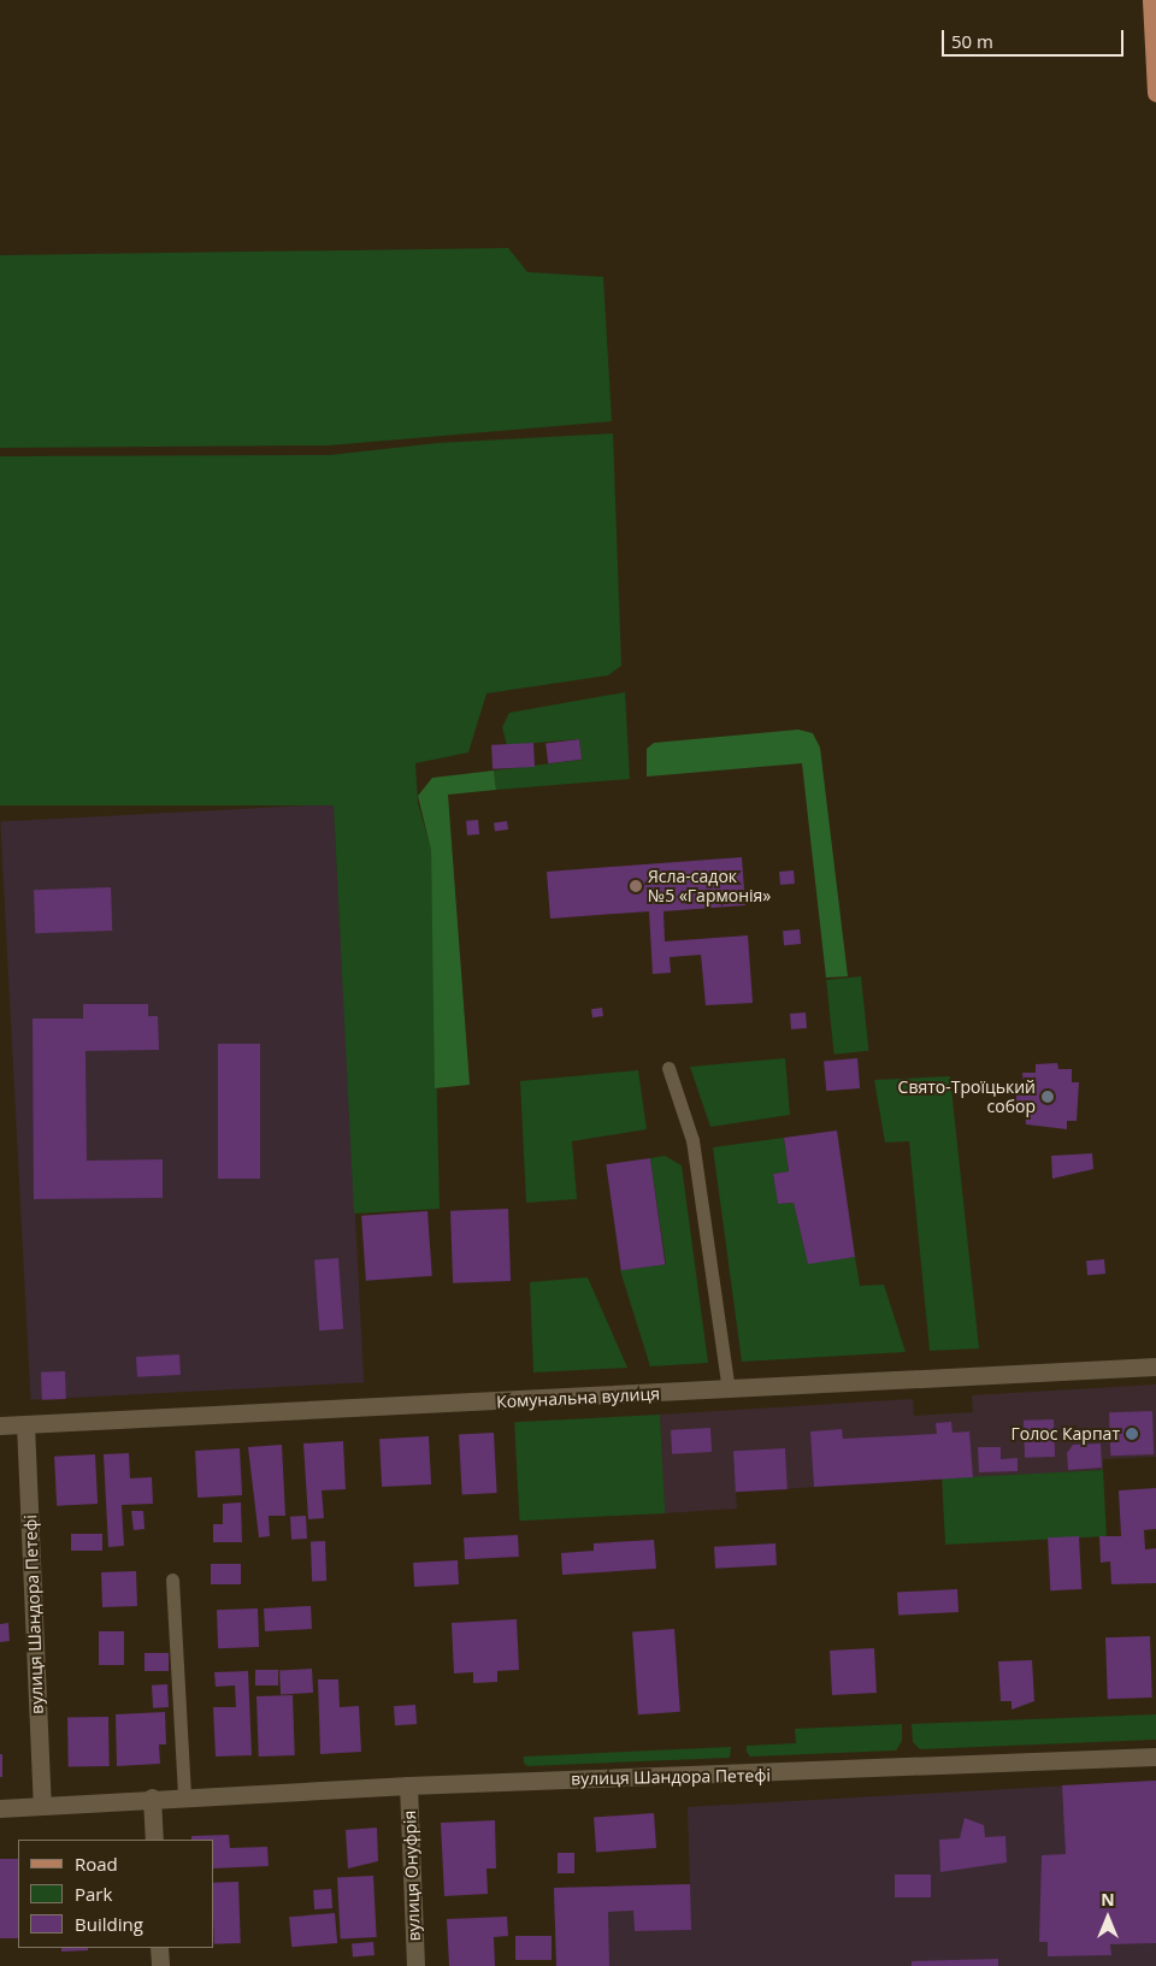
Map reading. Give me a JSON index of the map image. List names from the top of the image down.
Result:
{
  "streets": {
    "street": ["Комунальна вулиця", "вулиця Шандора Петефі", "вулиця Онуфрія"]
  },
  "crossings": [
    ["Комунальна вулиця", "вулиця Шандора Петефі"],
    ["вулиця Шандора Петефі", "вулиця Онуфрія"]
  ],
  "places": ["Ясла-садок №5 «Гармонія»", "Свято-Троїцький собор", "Голос Карпат"],
  "legend": ["Road", "Park", "Building"],
  "scale_bar": "50 m",
  "north": "top"
}
